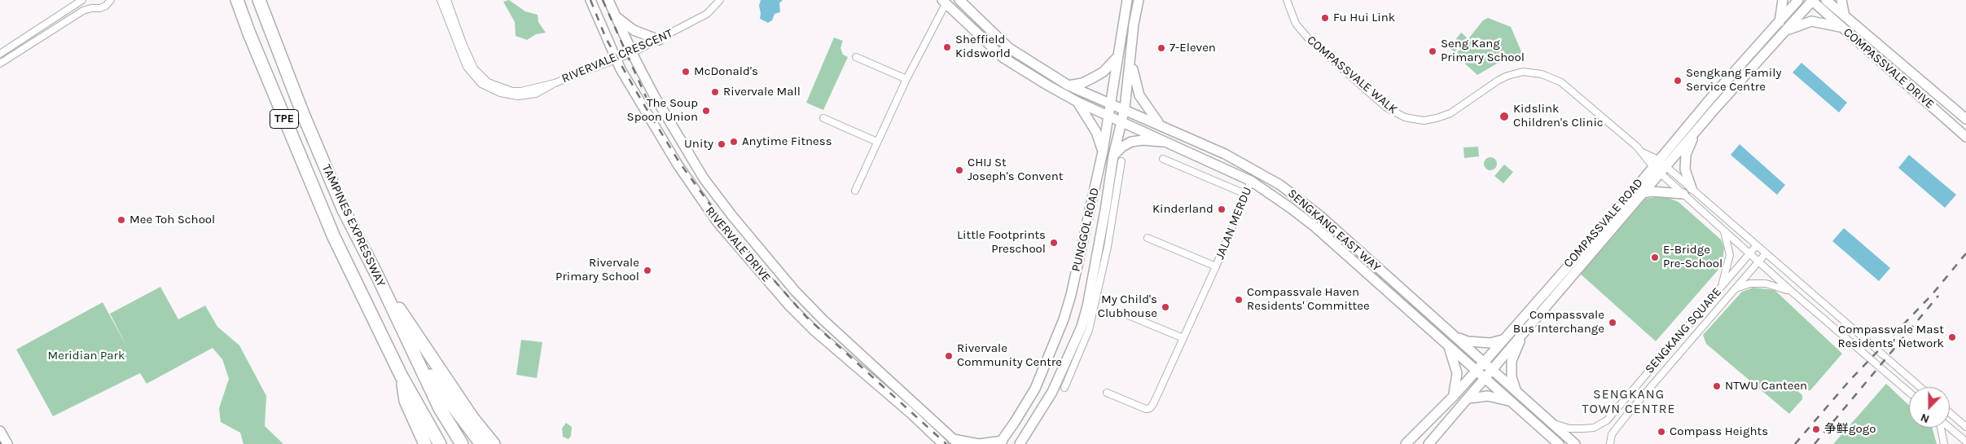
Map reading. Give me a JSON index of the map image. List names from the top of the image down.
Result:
{
  "streets": {
    "highway": ["TPE", "TAMPINES EXPRESSWAY"],
    "main road": [
      "COMPASSVALE DRIVE",
      "COMPASSVALE ROAD",
      "PUNGGOL ROAD",
      "SENGKANG EAST WAY",
      "RIVERVALE DRIVE"
    ],
    "street": [
      "RIVERVALE CRESCENT",
      "COMPASSVALE WALK",
      "JALAN MERDU",
      "SENGKANG SQUARE"
    ]
  },
  "crossings": [
    ["RIVERVALE CRESCENT", "RIVERVALE DRIVE"],
    ["COMPASSVALE DRIVE", "COMPASSVALE ROAD"],
    ["COMPASSVALE WALK", "COMPASSVALE ROAD"],
    ["JALAN MERDU", "SENGKANG EAST WAY"],
    ["COMPASSVALE ROAD", "SENGKANG EAST WAY"],
    ["PUNGGOL ROAD", "SENGKANG EAST WAY"],
    ["SENGKANG EAST WAY", "SENGKANG SQUARE"]
  ],
  "districts": ["SENGKANG TOWN CENTRE"],
  "parks": ["Meridian Park"],
  "places": [
    "Fu Hui Link",
    "Sheffield Kidsworld",
    "7-Eleven",
    "Seng Kang Primary School",
    "McDonald's",
    "Sengkang Family Service Centre",
    "Rivervale Mall",
    "The Soup Spoon Union",
    "Kidslink Children's Clinic",
    "Anytime Fitness",
    "Unity",
    "CHIJ St Joseph's Convent",
    "Kinderland",
    "Mee Toh School",
    "Little Footprints Preschool",
    "E-Bridge Pre-School",
    "Rivervale Primary School",
    "Compassvale Haven Residents' Committee",
    "My Child's Clubhouse",
    "Compassvale Bus Interchange",
    "Compassvale Mast Residents' Network",
    "Rivervale Community Centre",
    "NTWU Canteen",
    "争鲜gogo",
    "Compass Heights"
  ],
  "north": "bottom"
}
